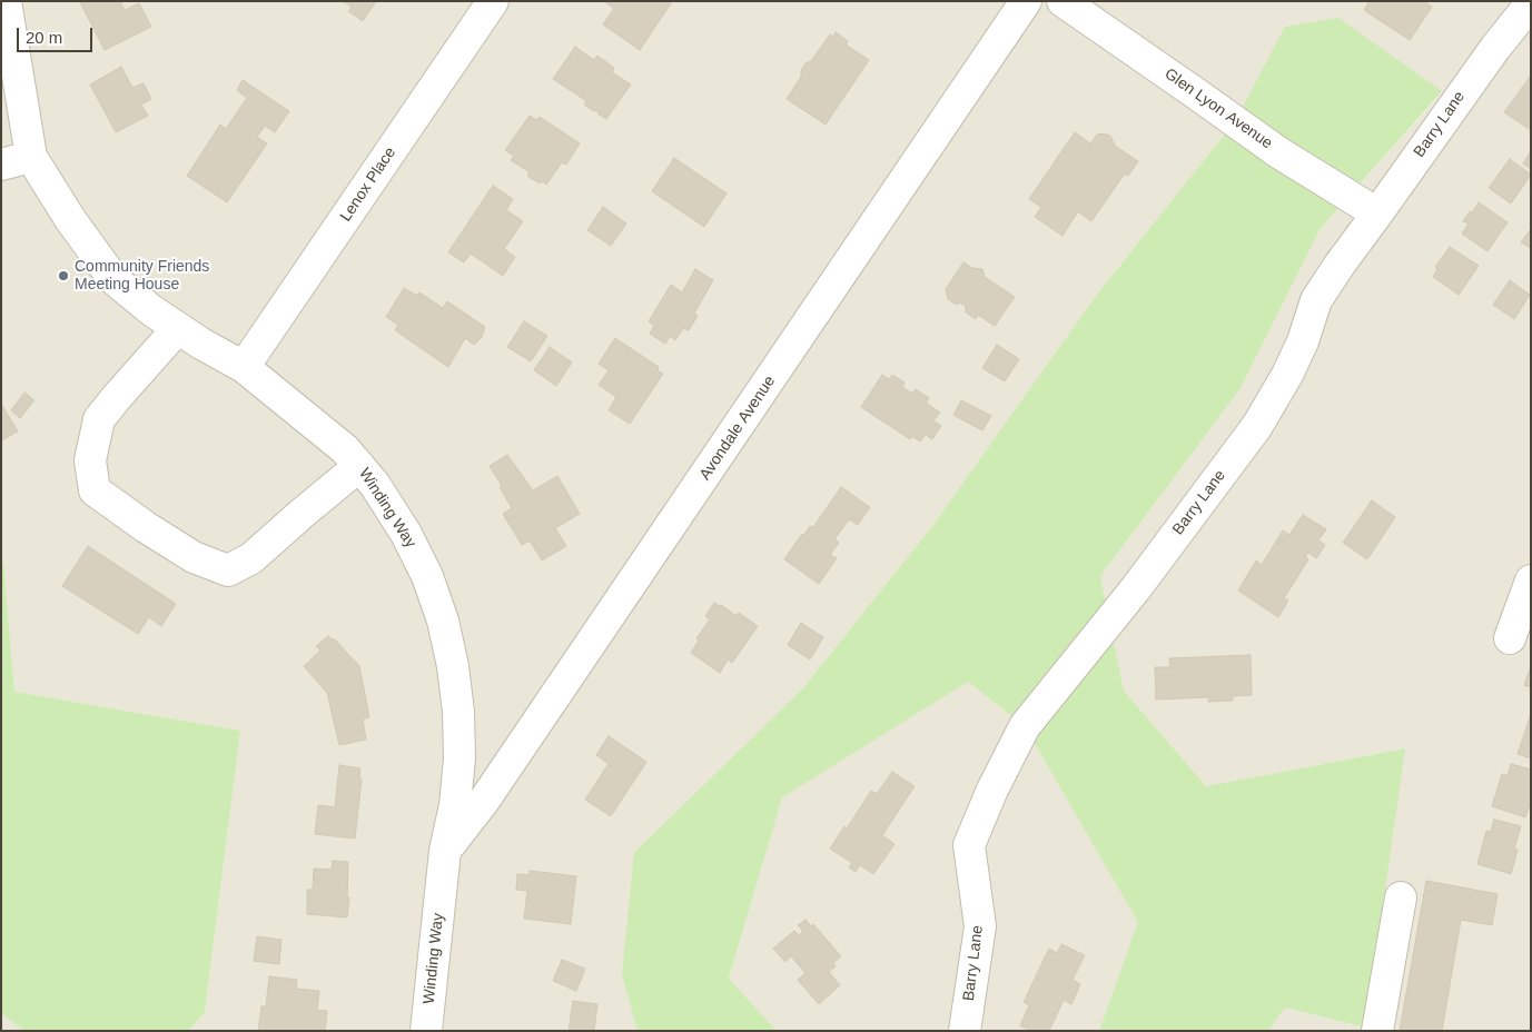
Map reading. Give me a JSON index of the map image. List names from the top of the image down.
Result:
{
  "streets": {
    "street": [
      "Glen Lyon Avenue",
      "Barry Lane",
      "Lenox Place",
      "Avondale Avenue",
      "Winding Way"
    ]
  },
  "crossings": [
    ["Glen Lyon Avenue", "Barry Lane"],
    ["Lenox Place", "Winding Way"],
    ["Avondale Avenue", "Winding Way"]
  ],
  "places": ["Community Friends Meeting House"],
  "scale_bar": "20 m"
}
